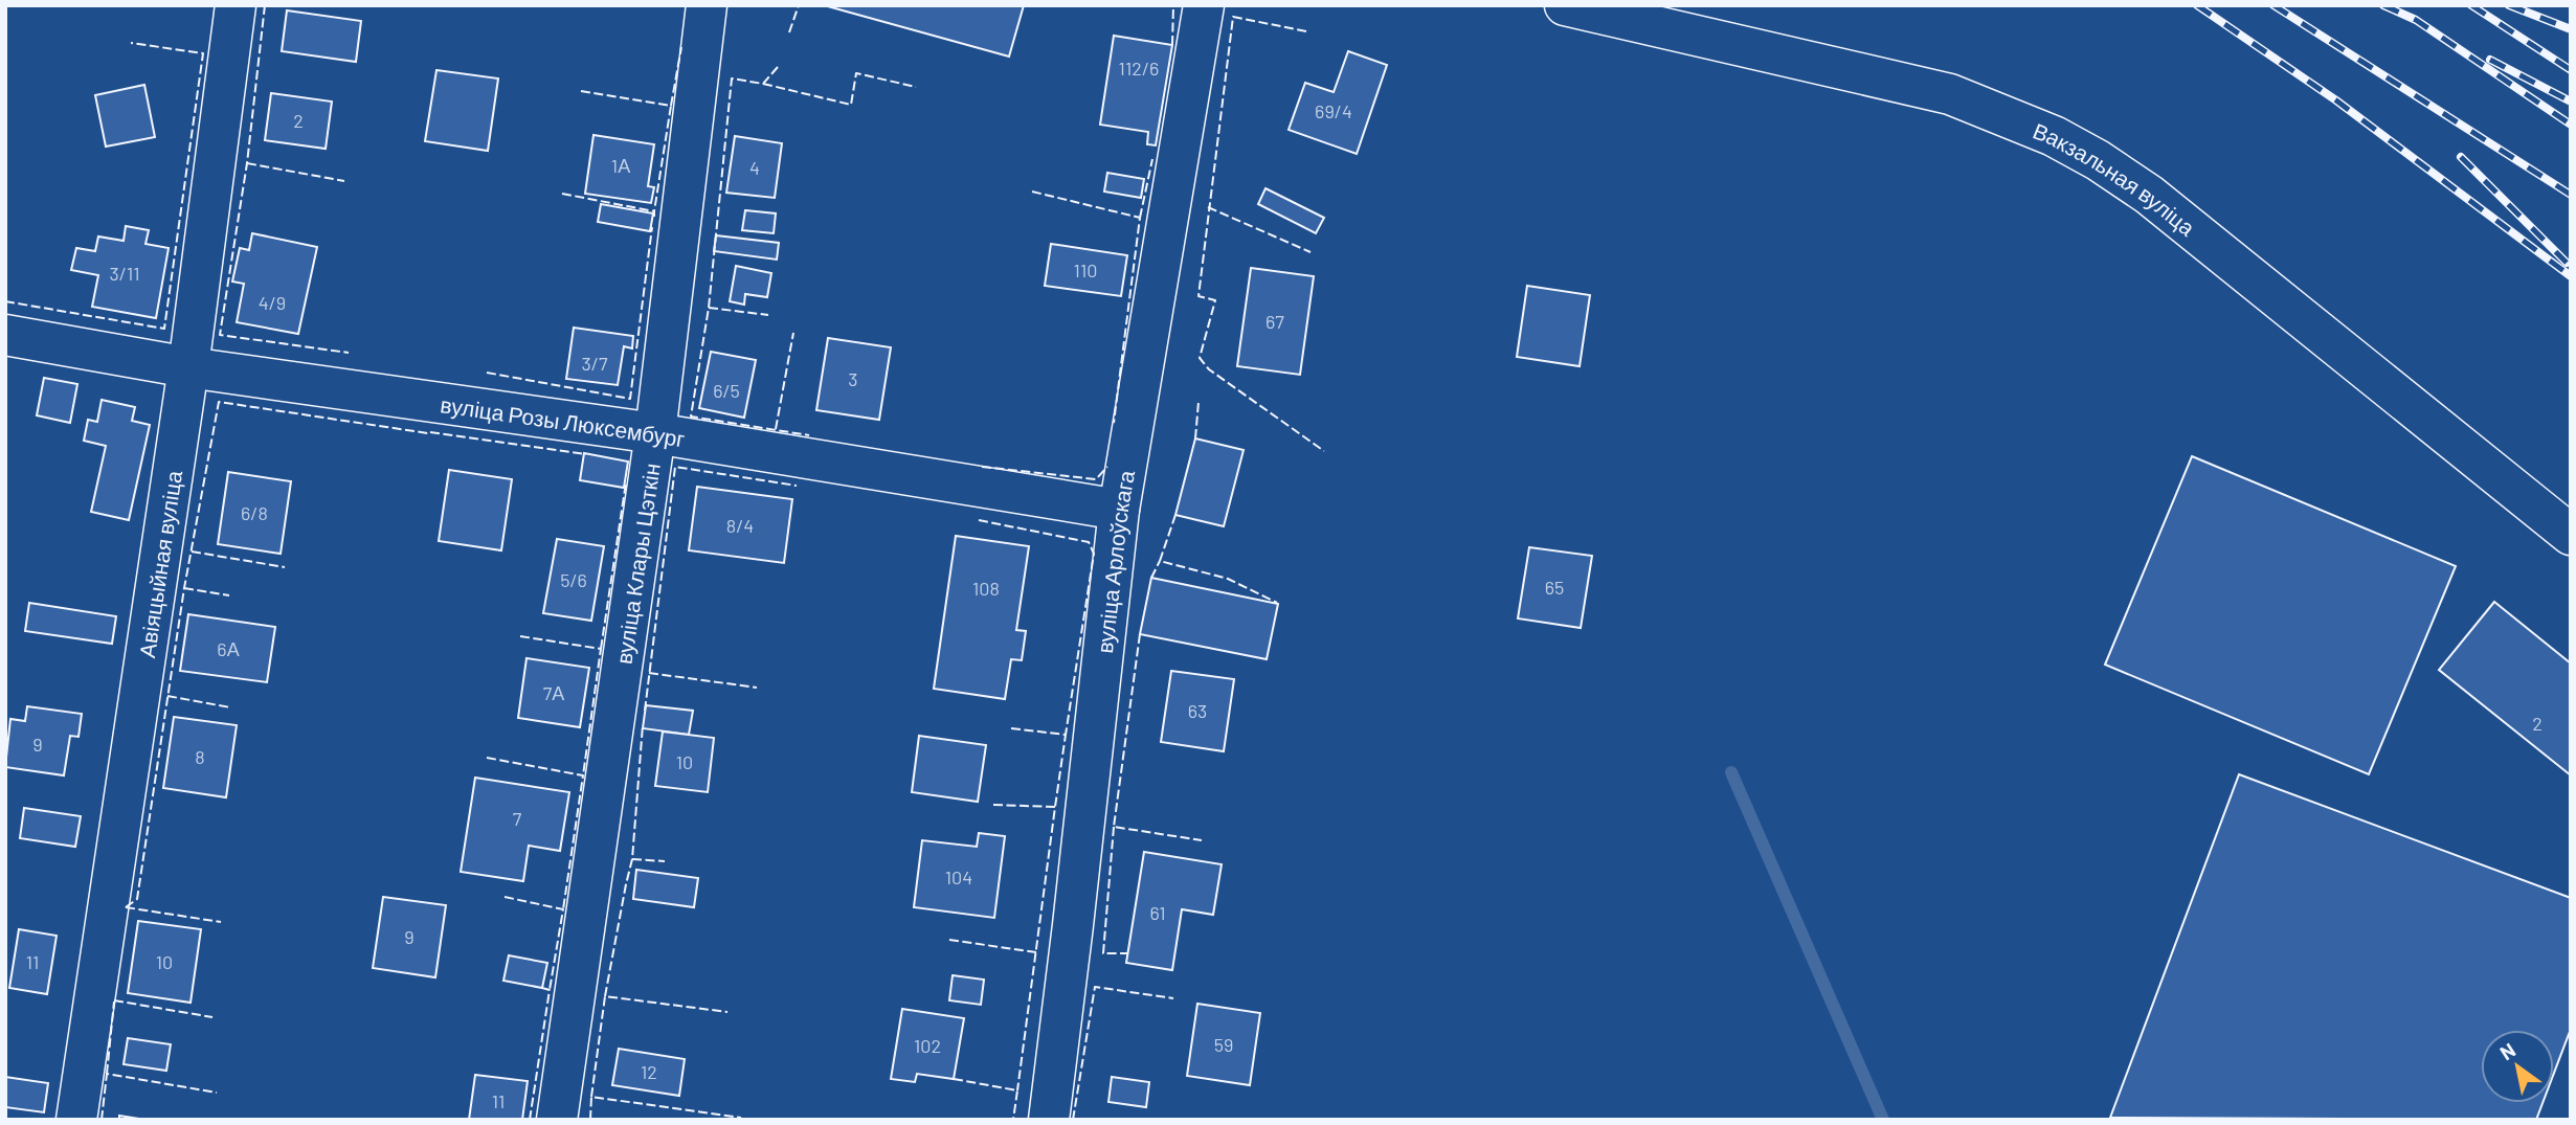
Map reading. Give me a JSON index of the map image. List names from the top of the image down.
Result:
{
  "streets": {
    "street": [
      "Вакзальная вуліца",
      "вуліца Розы Люксембург",
      "вуліца Арлоўскага",
      "Авіяцыйная вуліца",
      "вуліца Клары Цэткін"
    ]
  },
  "crossings": [
    ["вуліца Розы Люксембург", "вуліца Арлоўскага"],
    ["вуліца Розы Люксембург", "Авіяцыйная вуліца"],
    ["вуліца Розы Люксембург", "вуліца Клары Цэткін"]
  ],
  "house_numbers": [
    "112/6",
    "69/4",
    "2",
    "1А",
    "4",
    "110",
    "3/11",
    "4/9",
    "67",
    "3/7",
    "3",
    "6/5",
    "6/8",
    "8/4",
    "5/6",
    "65",
    "108",
    "6А",
    "7А",
    "63",
    "2",
    "9",
    "8",
    "10",
    "7",
    "104",
    "61",
    "9",
    "11",
    "10",
    "59",
    "102",
    "12",
    "11"
  ],
  "north": "top left"
}
